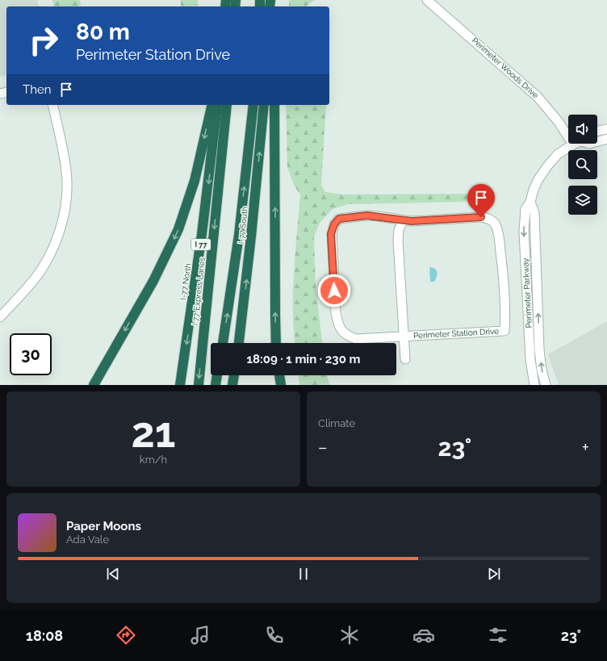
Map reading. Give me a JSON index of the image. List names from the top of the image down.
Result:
{
  "streets": {
    "highway": [
      "I-77 South",
      "I 77",
      "I-77 North",
      "I 77 Express Lanes"
    ],
    "street": ["Perimeter Woods Drive", "Perimeter Parkway", "Perimeter Station Drive"]
  },
  "page": {
    "turn": ["80 m", "Perimeter Station Drive"],
    "then": "Then",
    "limit": "30",
    "trip": "18:09 · 1 min · 230 m",
    "tile": [
      ["21", "km/h"],
      "Climate"
    ],
    "heat": ["−", "23°", "+"],
    "song": ["Paper Moons", "Ada Vale"],
    "tabs": ["18:08", "23°"]
  }
}
